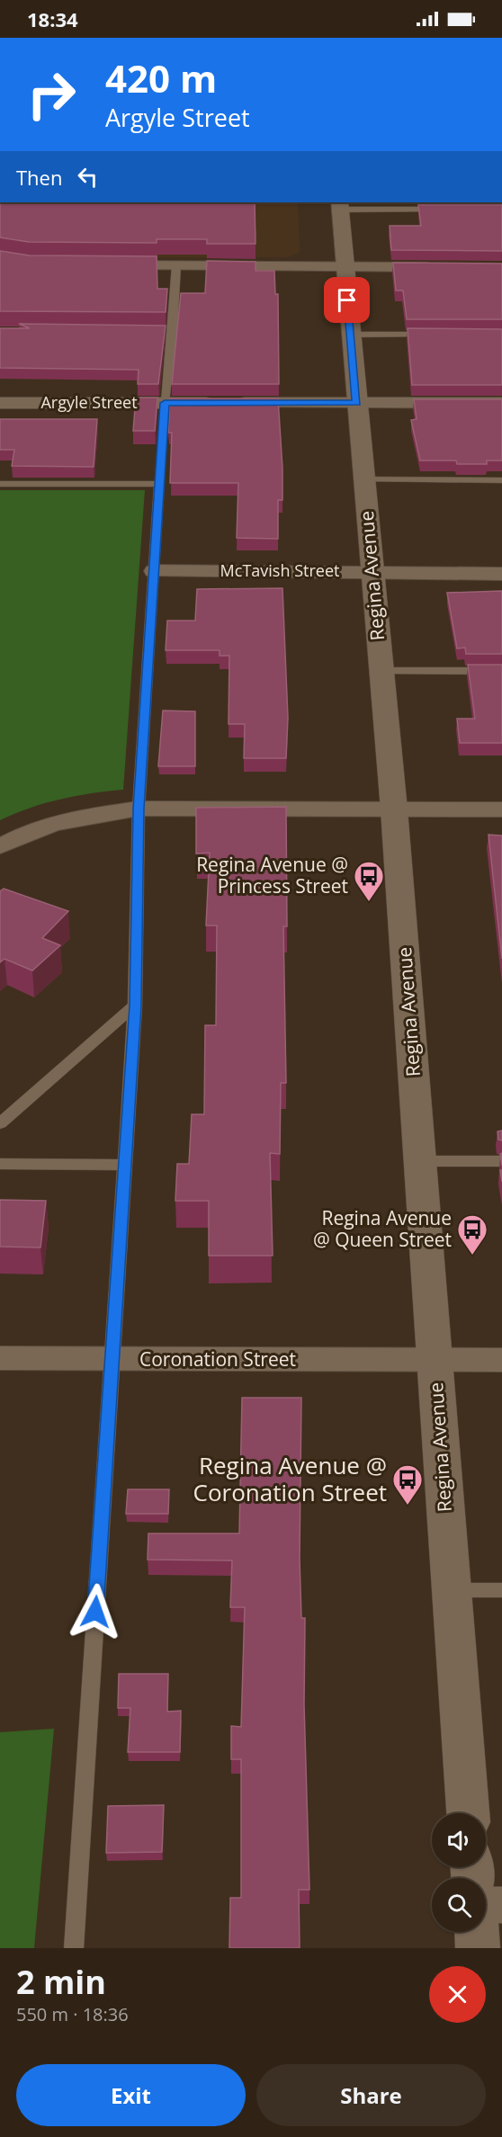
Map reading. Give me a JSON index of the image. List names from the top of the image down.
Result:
{
  "streets": {
    "street": [
      "Argyle Street",
      "McTavish Street",
      "Regina Avenue",
      "Coronation Street"
    ]
  },
  "crossings": [
    ["Argyle Street", "Regina Avenue"],
    ["McTavish Street", "Regina Avenue"],
    ["Regina Avenue", "Coronation Street"]
  ],
  "places": {
    "bus stop": ["Regina Avenue @ Princess Street", "Regina Avenue @ Queen Street", "Regina Avenue @ Coronation Street"]
  },
  "page": {
    "status": "18:34",
    "turn": ["420 m", "Argyle Street"],
    "then": "Then",
    "heading": ["2 min", "550 m · 18:36"],
    "buttons": ["Exit", "Share"]
  }
}
